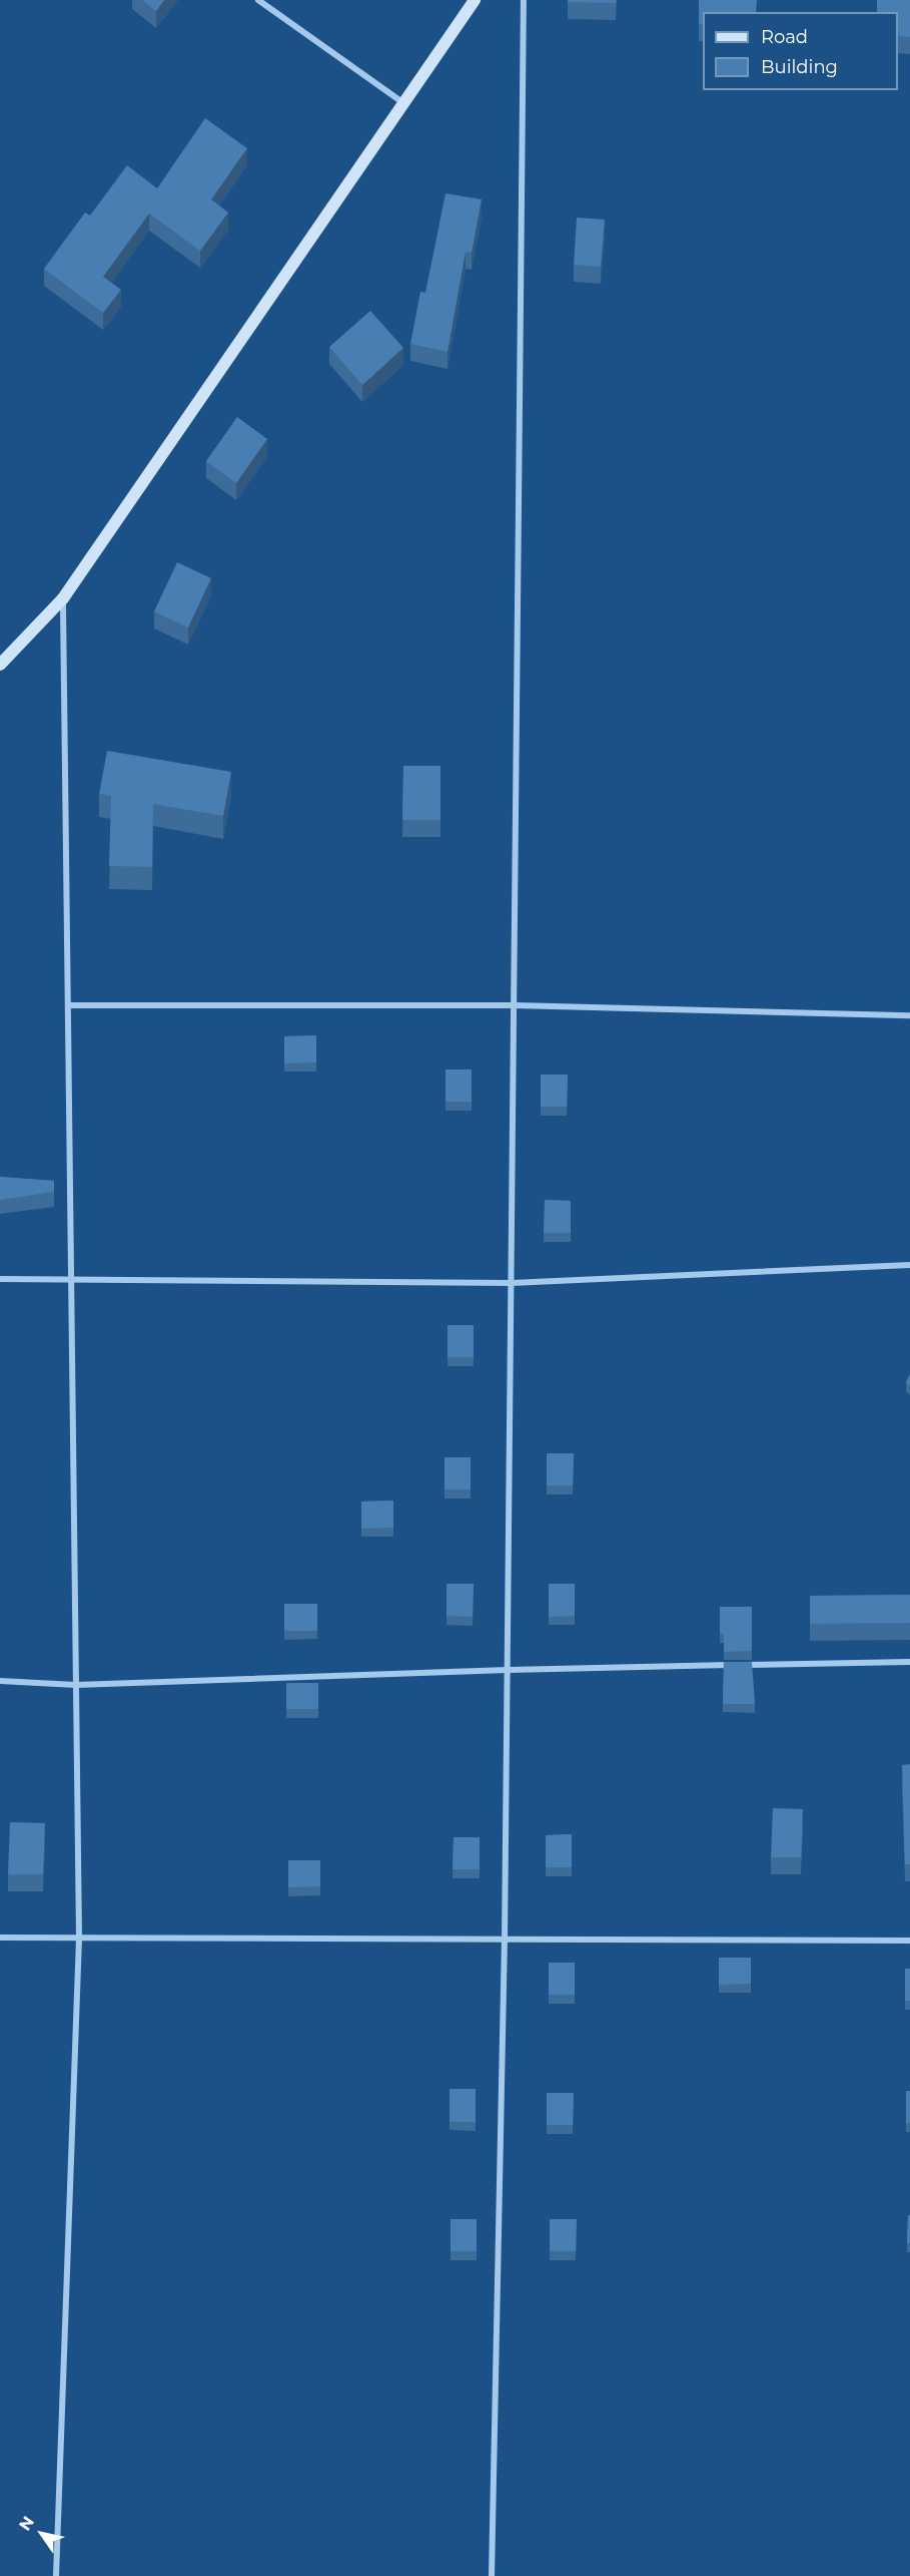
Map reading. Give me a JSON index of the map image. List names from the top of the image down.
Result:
{
  "legend": ["Road", "Building"],
  "north": "top left"
}
